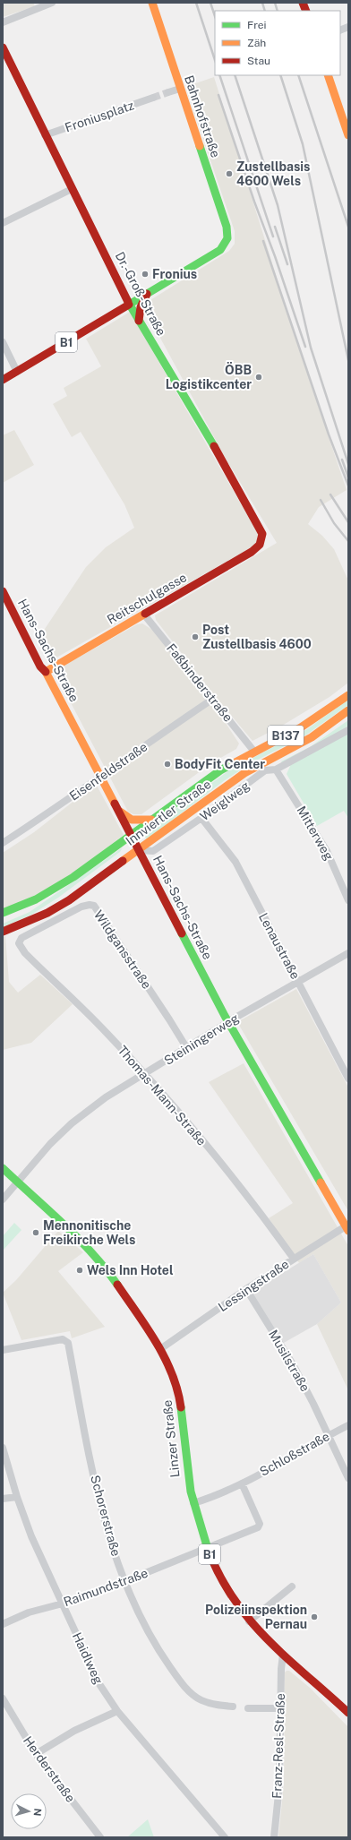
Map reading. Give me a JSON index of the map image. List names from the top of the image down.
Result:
{
  "streets": {
    "main road": [
      "Bahnhofstraße",
      "Dr.-Groß-Straße",
      "B1",
      "Reitschulgasse",
      "Hans-Sachs-Straße",
      "B137",
      "Innviertler Straße",
      "Linzer Straße"
    ],
    "street": [
      "Froniusplatz",
      "Faßbinderstraße",
      "Eisenfeldstraße",
      "Weiglweg",
      "Mitterweg",
      "Lenaustraße",
      "Wildgansstraße",
      "Steiningerweg",
      "Thomas-Mann-Straße",
      "Lessingstraße",
      "Musilstraße",
      "Schloßstraße",
      "Schorerstraße",
      "Raimundstraße",
      "Haidlweg",
      "Franz-Resl-Straße",
      "Herderstraße"
    ]
  },
  "crossings": [
    ["Froniusplatz", "Dr.-Groß-Straße"],
    ["Dr.-Groß-Straße", "B1"],
    ["Dr.-Groß-Straße", "Reitschulgasse"],
    ["Reitschulgasse", "Hans-Sachs-Straße"],
    ["Reitschulgasse", "Faßbinderstraße"],
    ["Hans-Sachs-Straße", "Eisenfeldstraße"],
    ["Hans-Sachs-Straße", "Weiglweg"],
    ["Hans-Sachs-Straße", "Innviertler Straße"],
    ["Hans-Sachs-Straße", "Steiningerweg"],
    ["Hans-Sachs-Straße", "Lessingstraße"],
    ["Faßbinderstraße", "Eisenfeldstraße"],
    ["Faßbinderstraße", "Innviertler Straße"],
    ["Weiglweg", "Innviertler Straße"],
    ["Weiglweg", "Mitterweg"],
    ["Weiglweg", "Lenaustraße"],
    ["Lenaustraße", "Steiningerweg"],
    ["Wildgansstraße", "Steiningerweg"],
    ["Wildgansstraße", "Thomas-Mann-Straße"],
    ["Steiningerweg", "Thomas-Mann-Straße"],
    ["Steiningerweg", "Linzer Straße"],
    ["Thomas-Mann-Straße", "Lessingstraße"],
    ["Lessingstraße", "Musilstraße"],
    ["Lessingstraße", "Linzer Straße"],
    ["Musilstraße", "Schloßstraße"],
    ["Linzer Straße", "Schloßstraße"],
    ["Linzer Straße", "Raimundstraße"],
    ["Linzer Straße", "Franz-Resl-Straße"],
    ["Schorerstraße", "Raimundstraße"],
    ["Raimundstraße", "Haidlweg"]
  ],
  "places": [
    "Zustellbasis 4600 Wels",
    "Fronius",
    "ÖBB Logistikcenter",
    "Post Zustellbasis 4600",
    "BodyFit Center",
    "Mennonitische Freikirche Wels",
    "Wels Inn Hotel",
    "Polizeiinspektion Pernau"
  ],
  "legend": ["Frei", "Zäh", "Stau"],
  "north": "right"
}
